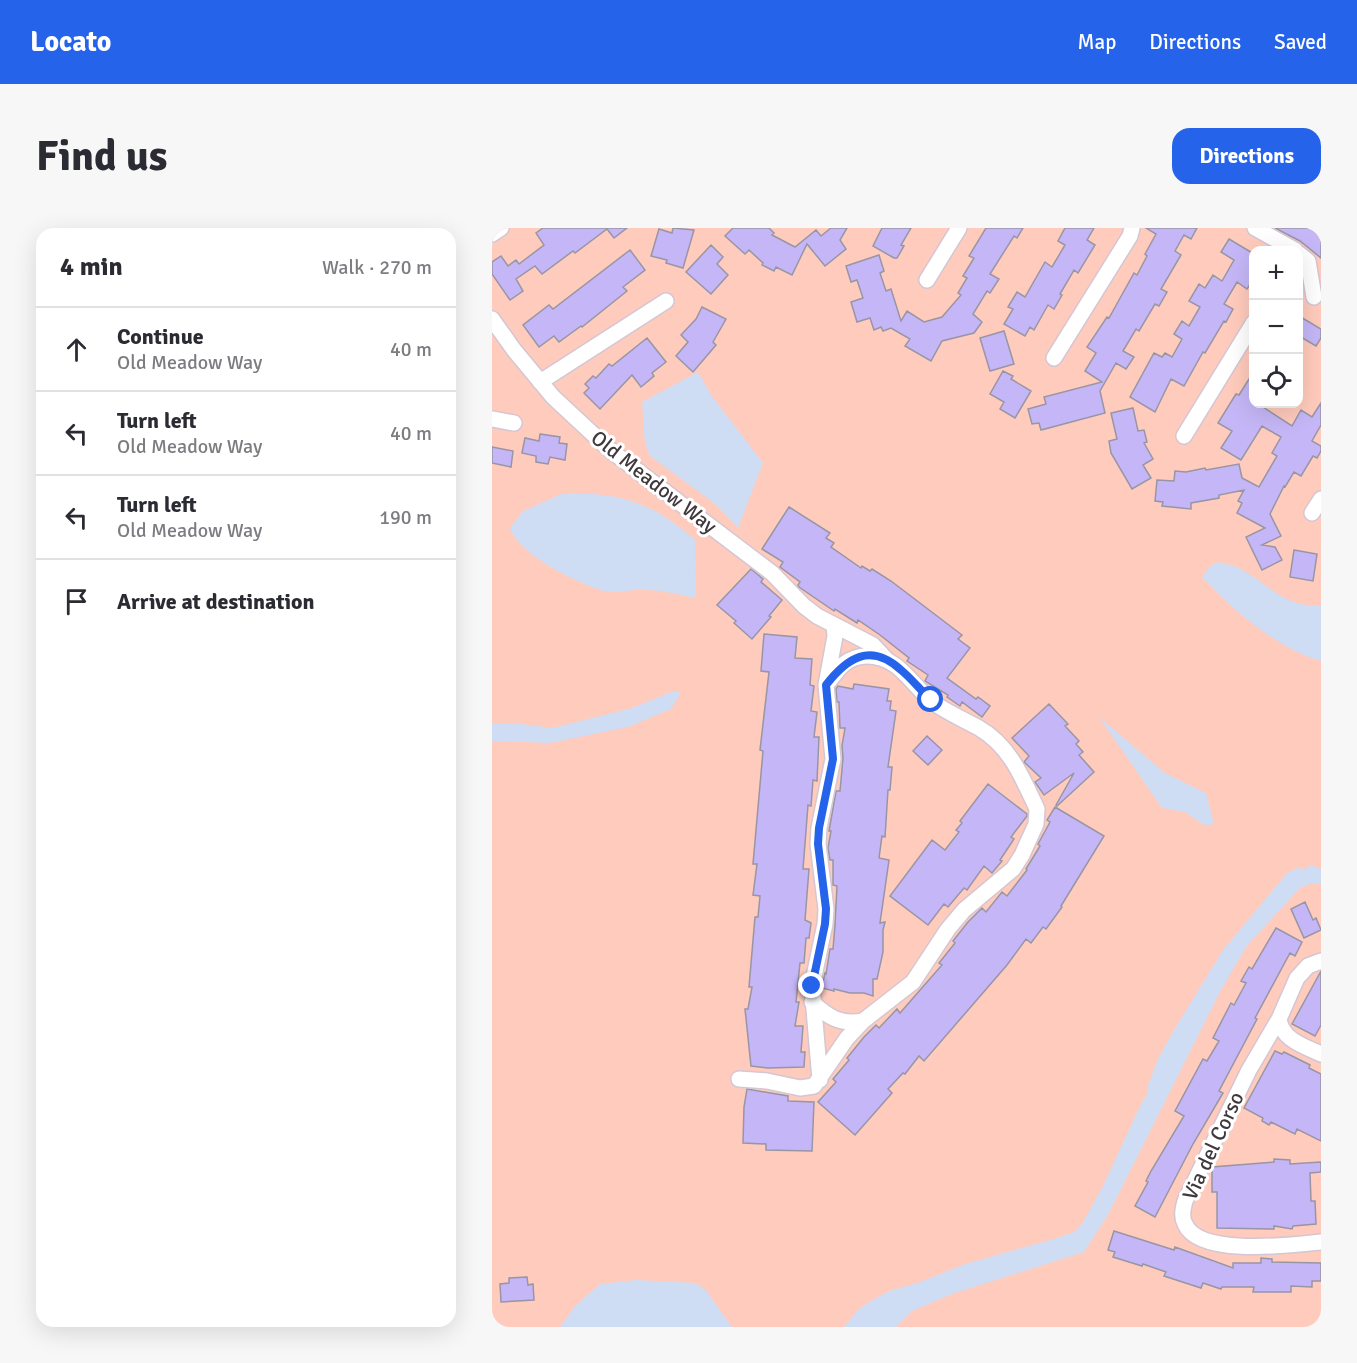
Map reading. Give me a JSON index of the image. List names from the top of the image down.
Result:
{
  "streets": {
    "street": ["Old Meadow Way", "Via del Corso"]
  },
  "page": {
    "header": "Locato",
    "nav": ["Map", "Directions", "Saved"],
    "buttons": "Directions",
    "title": "Find us",
    "heading": ["4 min", "Walk · 270 m"],
    "map_buttons": ["+", "−"],
    "list": [
      ["Continue", "Old Meadow Way", "40 m"],
      ["Turn left", "Old Meadow Way", "40 m"],
      ["Turn left", "Old Meadow Way", "190 m"],
      "Arrive at destination"
    ]
  }
}
